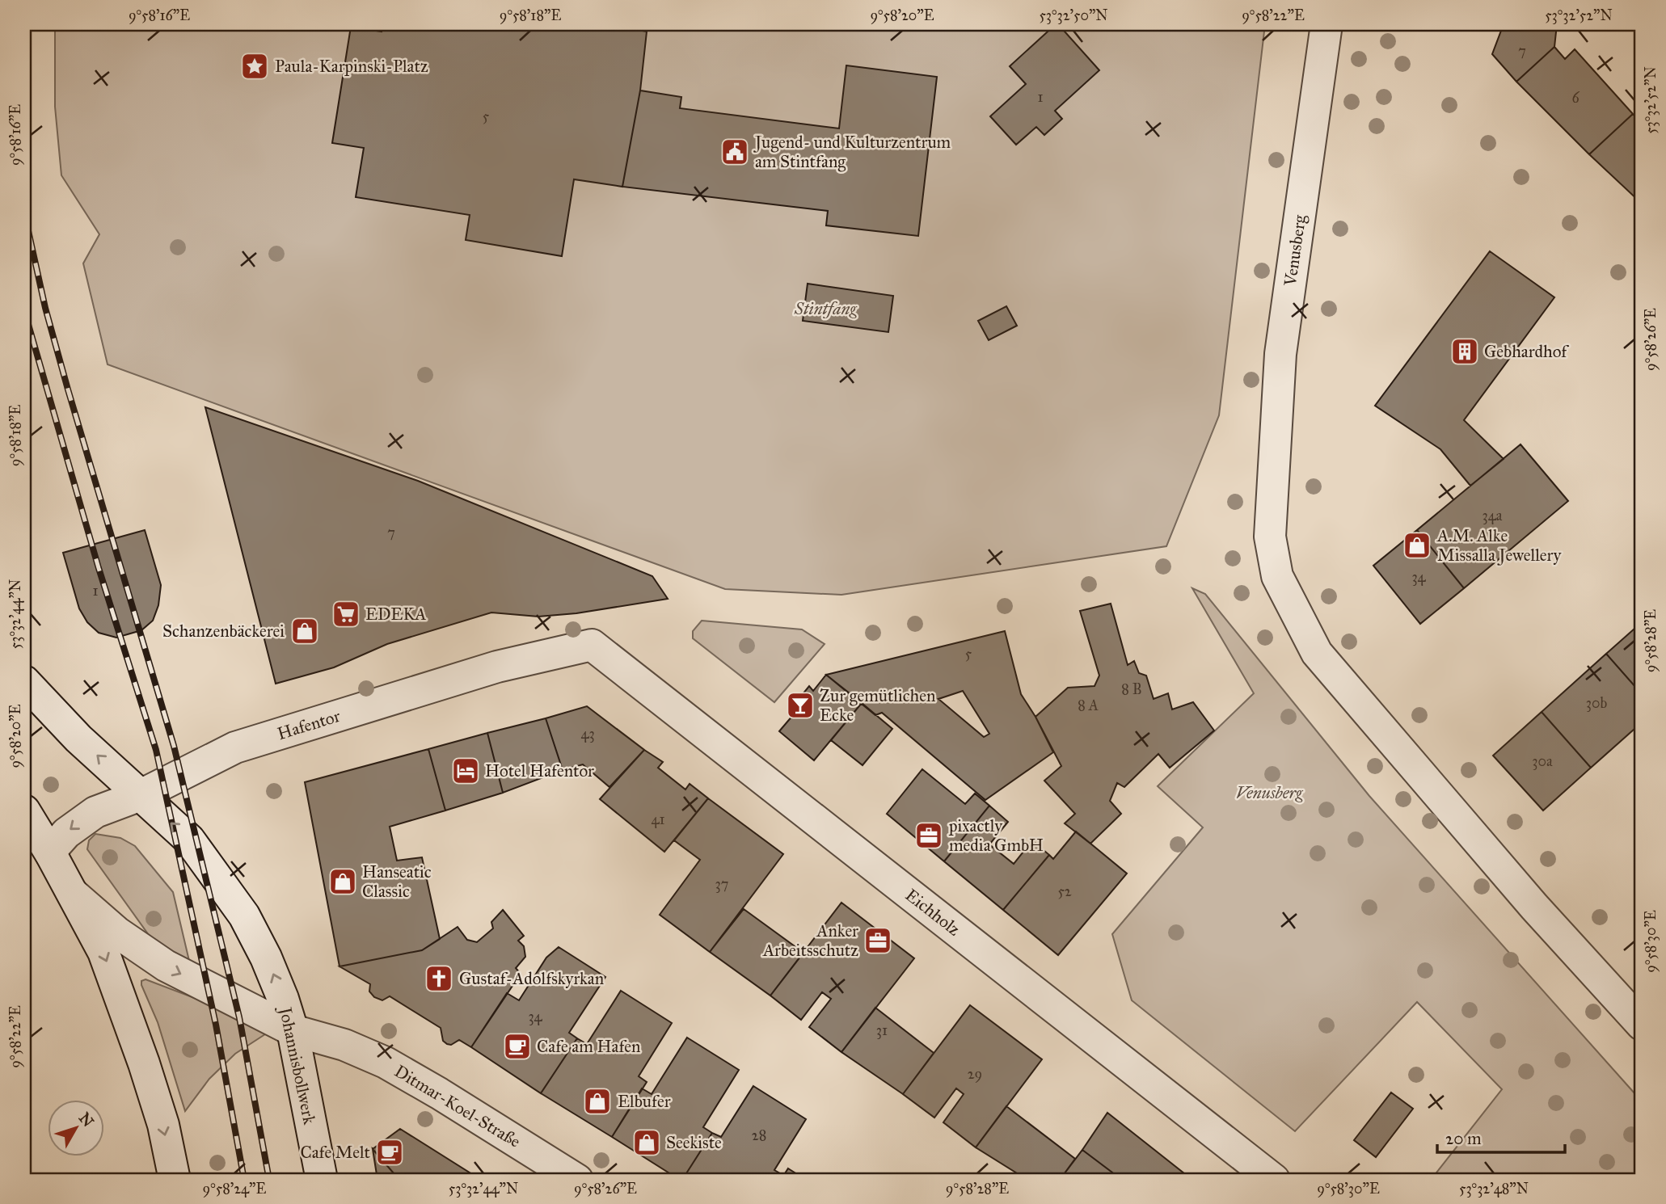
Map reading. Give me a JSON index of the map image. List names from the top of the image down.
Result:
{
  "streets": {
    "street": [
      "Venusberg",
      "Hafentor",
      "Eichholz",
      "Johannisbollwerk",
      "Ditmar-Koel-Straße"
    ]
  },
  "crossings": [
    ["Hafentor", "Eichholz"],
    ["Hafentor", "Johannisbollwerk"],
    ["Johannisbollwerk", "Ditmar-Koel-Straße"]
  ],
  "one_way": ["Ditmar-Koel-Straße"],
  "parks": ["Stintfang", "Venusberg"],
  "places": {
    "place": ["Paula-Karpinski-Platz"],
    "public building": ["Jugend- und Kulturzentrum am Stintfang"],
    "building": ["Gebhardhof"],
    "shop": [
      "A.M. Alke Missalla Jewellery",
      "Schanzenbäckerei",
      "Hanseatic Classic",
      "Elbufer",
      "Seekiste"
    ],
    "supermarket": ["EDEKA"],
    "bar": ["Zur gemütlichen Ecke"],
    "hotel": ["Hotel Hafentor"],
    "office": ["pixactly media GmbH", "Anker Arbeitsschutz"],
    "church": ["Gustaf-Adolfskyrkan"],
    "cafe": ["Cafe am Hafen", "Cafe Melt"]
  },
  "house_numbers": [
    "7",
    "1",
    "6",
    "5",
    "34a",
    "7",
    "34",
    "1",
    "5",
    "8 B",
    "30b",
    "8 A",
    "43",
    "30a",
    "41",
    "37",
    "52",
    "34",
    "31",
    "29",
    "28"
  ],
  "scale_bar": "20 m",
  "north": "top right",
  "coordinates": [
    "9°58'16\"E",
    "9°58'18\"E",
    "9°58'20\"E",
    "53°32'50\"N",
    "9°58'22\"E",
    "53°32'52\"N",
    "9°58'26\"E",
    "53°32'44\"N",
    "9°58'28\"E",
    "9°58'30\"E",
    "9°58'24\"E",
    "53°32'48\"N"
  ]
}
